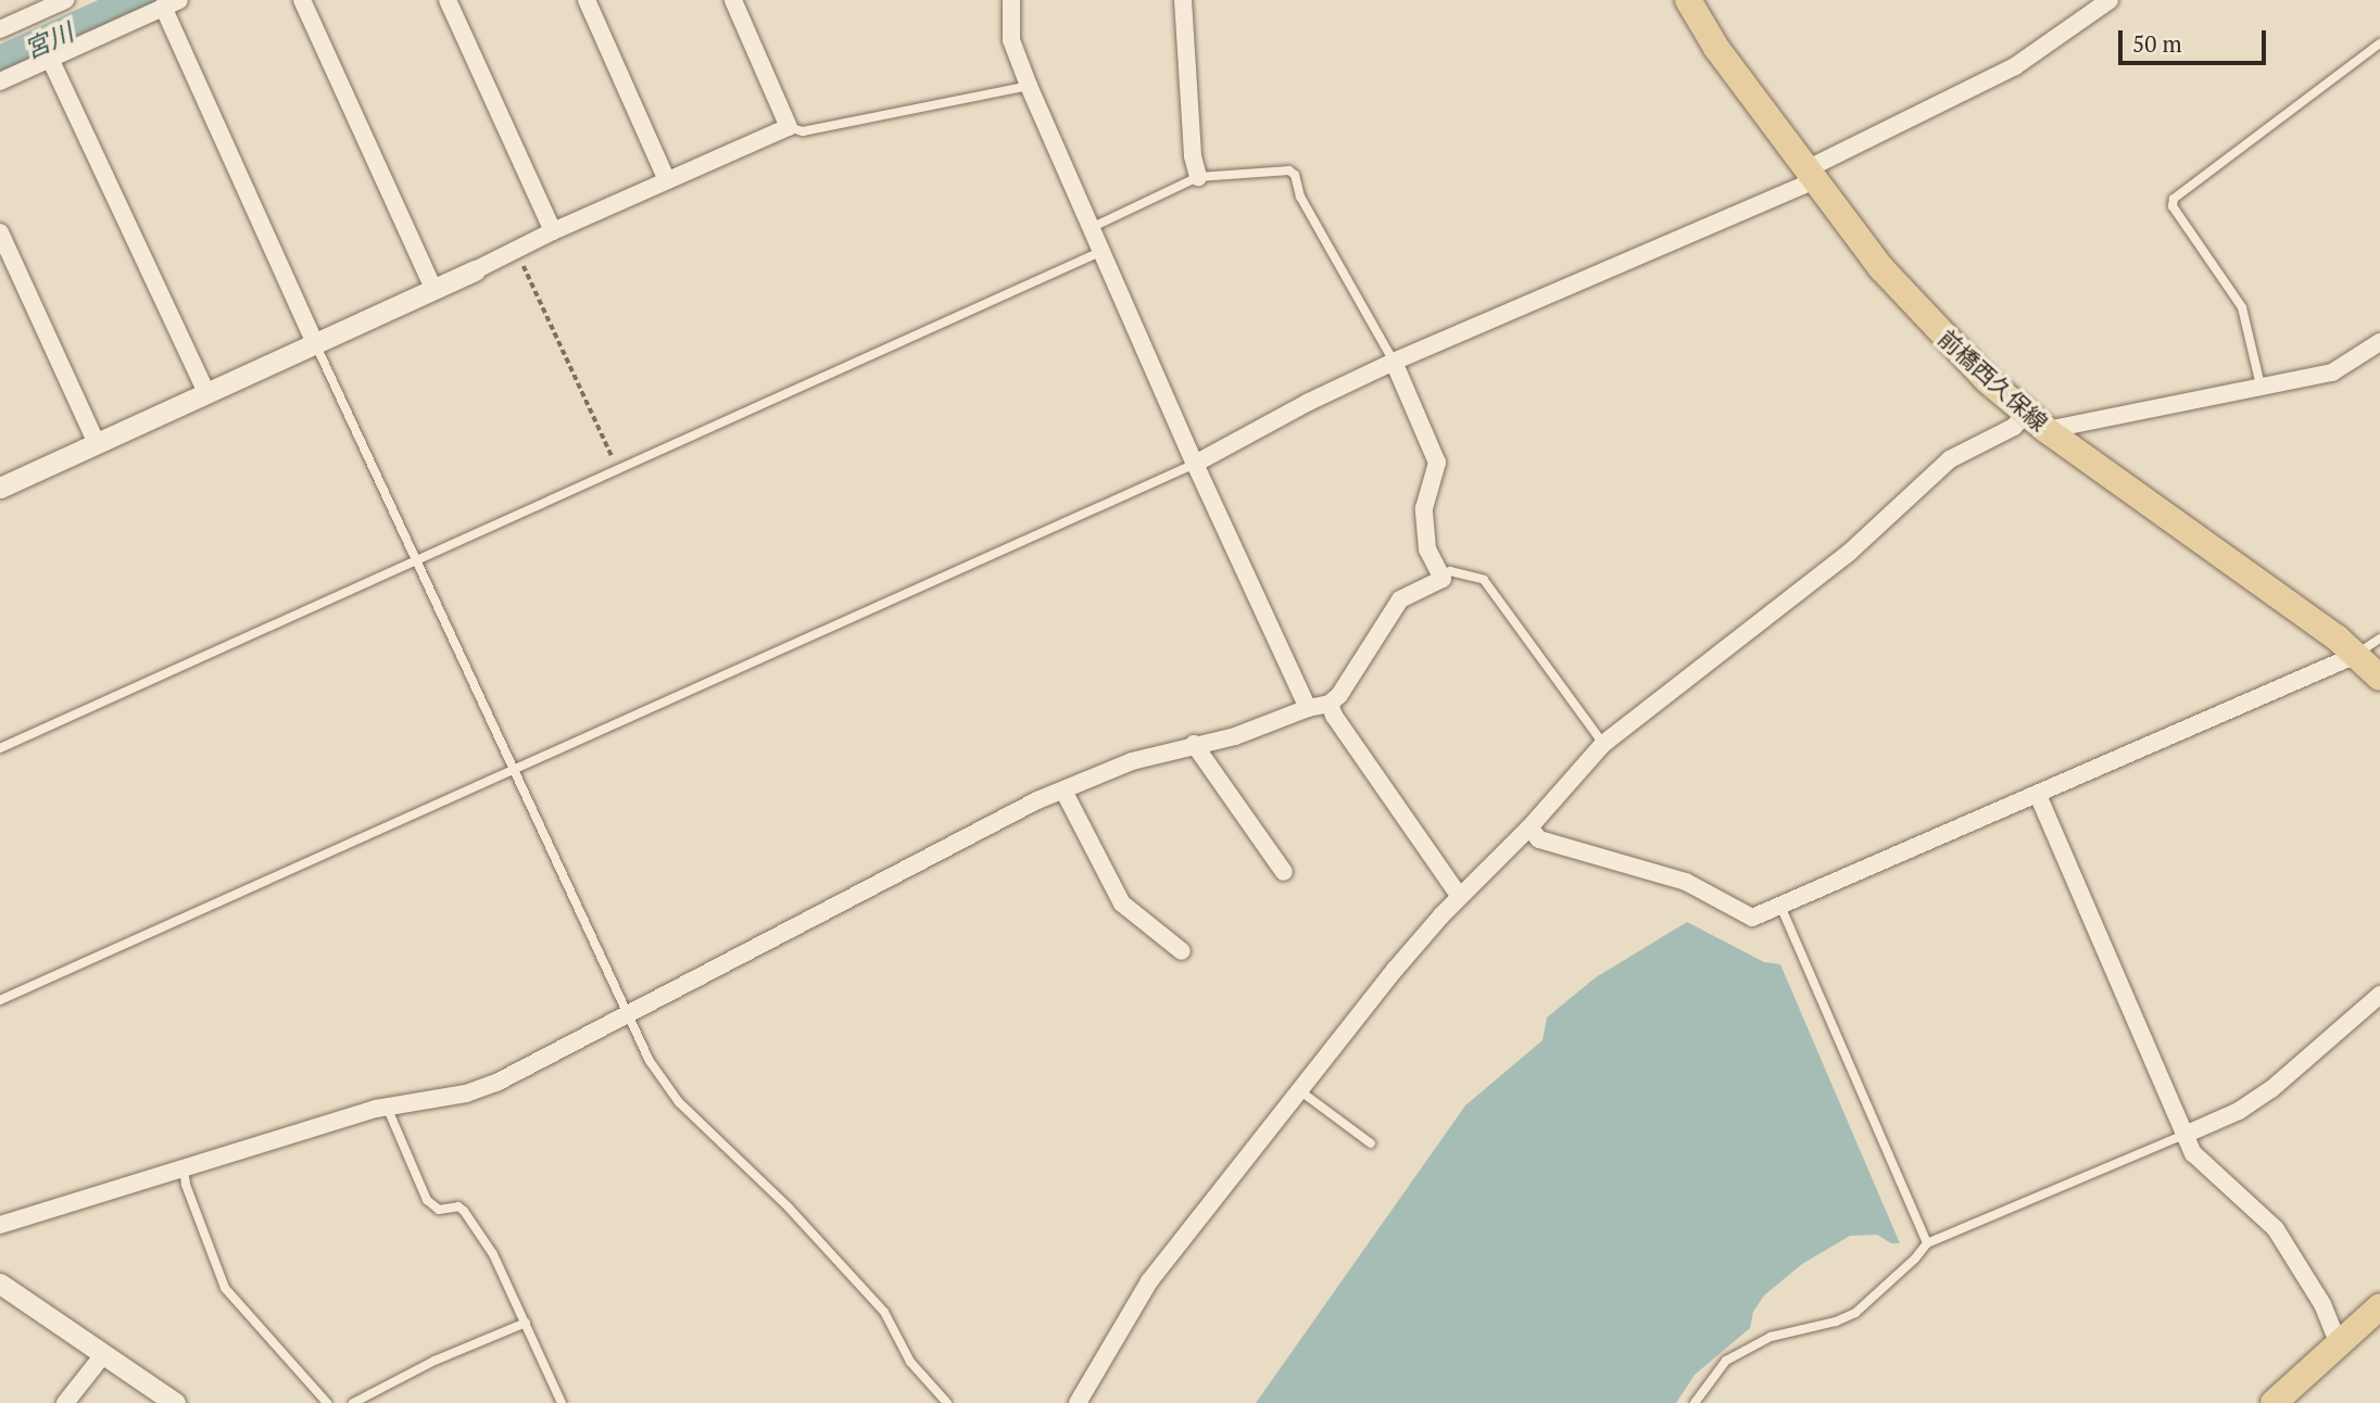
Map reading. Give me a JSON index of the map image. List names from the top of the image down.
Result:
{
  "streets": {
    "main road": ["前橋西久保線"]
  },
  "water": ["宮川"],
  "scale_bar": "50 m"
}
